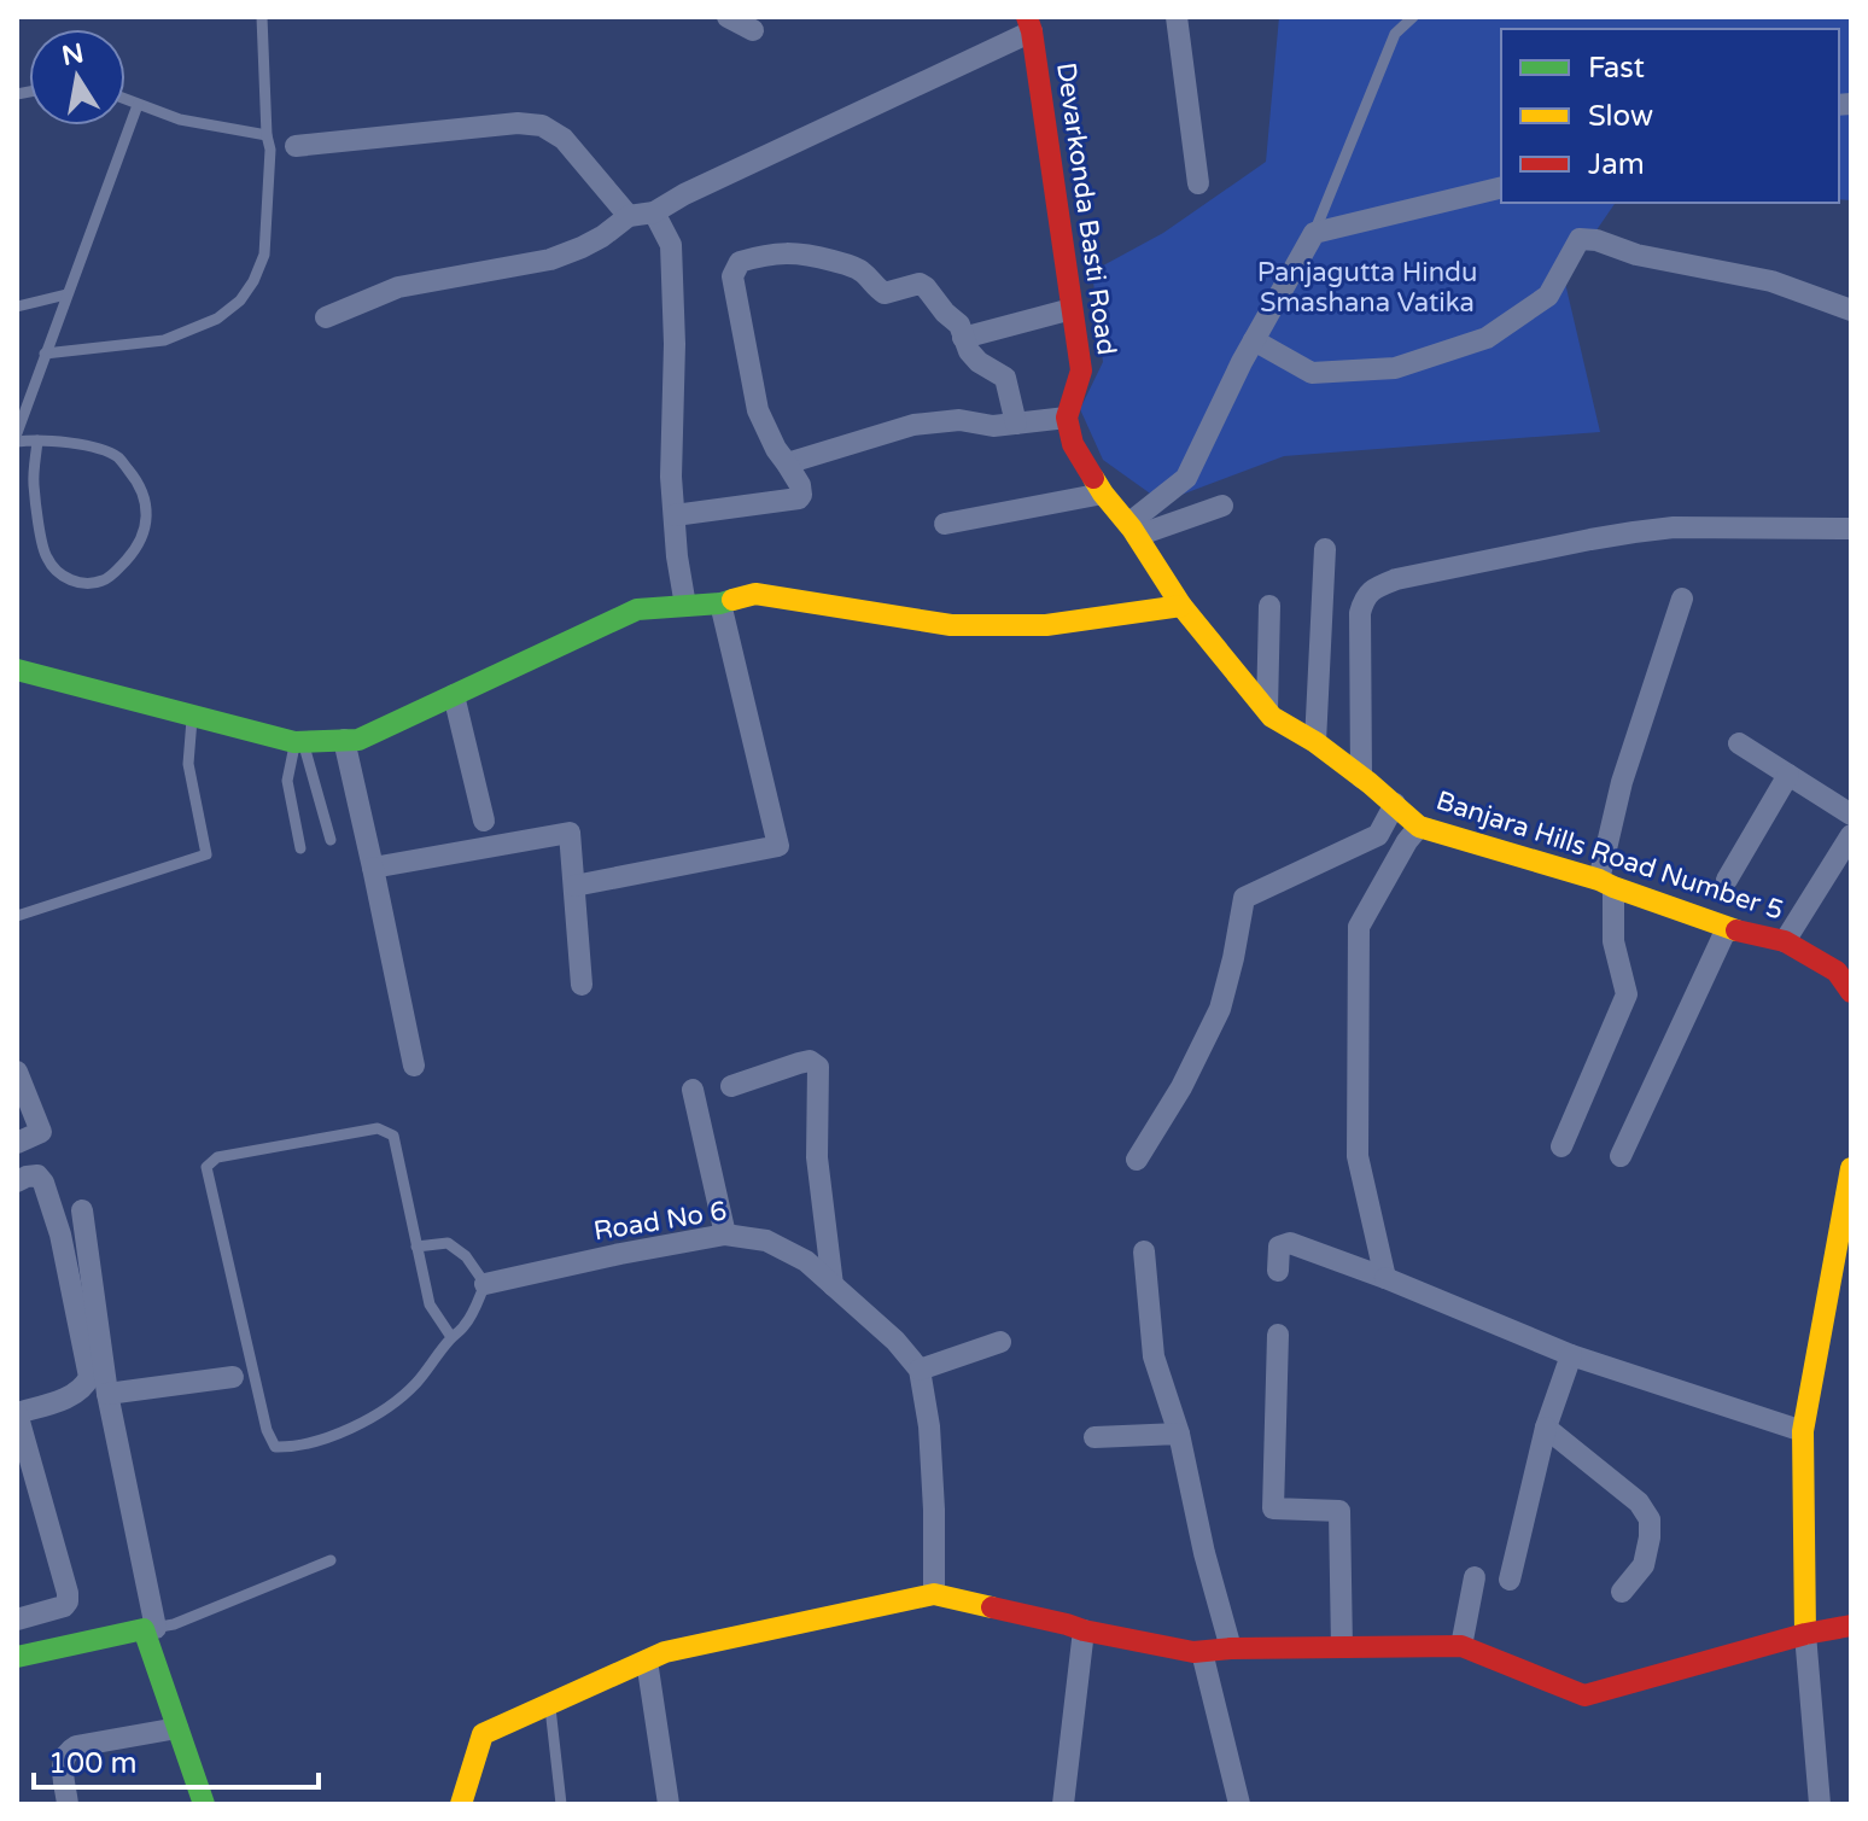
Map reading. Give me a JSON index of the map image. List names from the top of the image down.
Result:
{
  "streets": {
    "street": ["Devarkonda Basti Road", "Banjara Hills Road Number 5", "Road No 6"]
  },
  "parks": ["Panjagutta Hindu Smashana Vatika"],
  "legend": ["Fast", "Slow", "Jam"],
  "scale_bar": "100 m",
  "north": "top"
}
